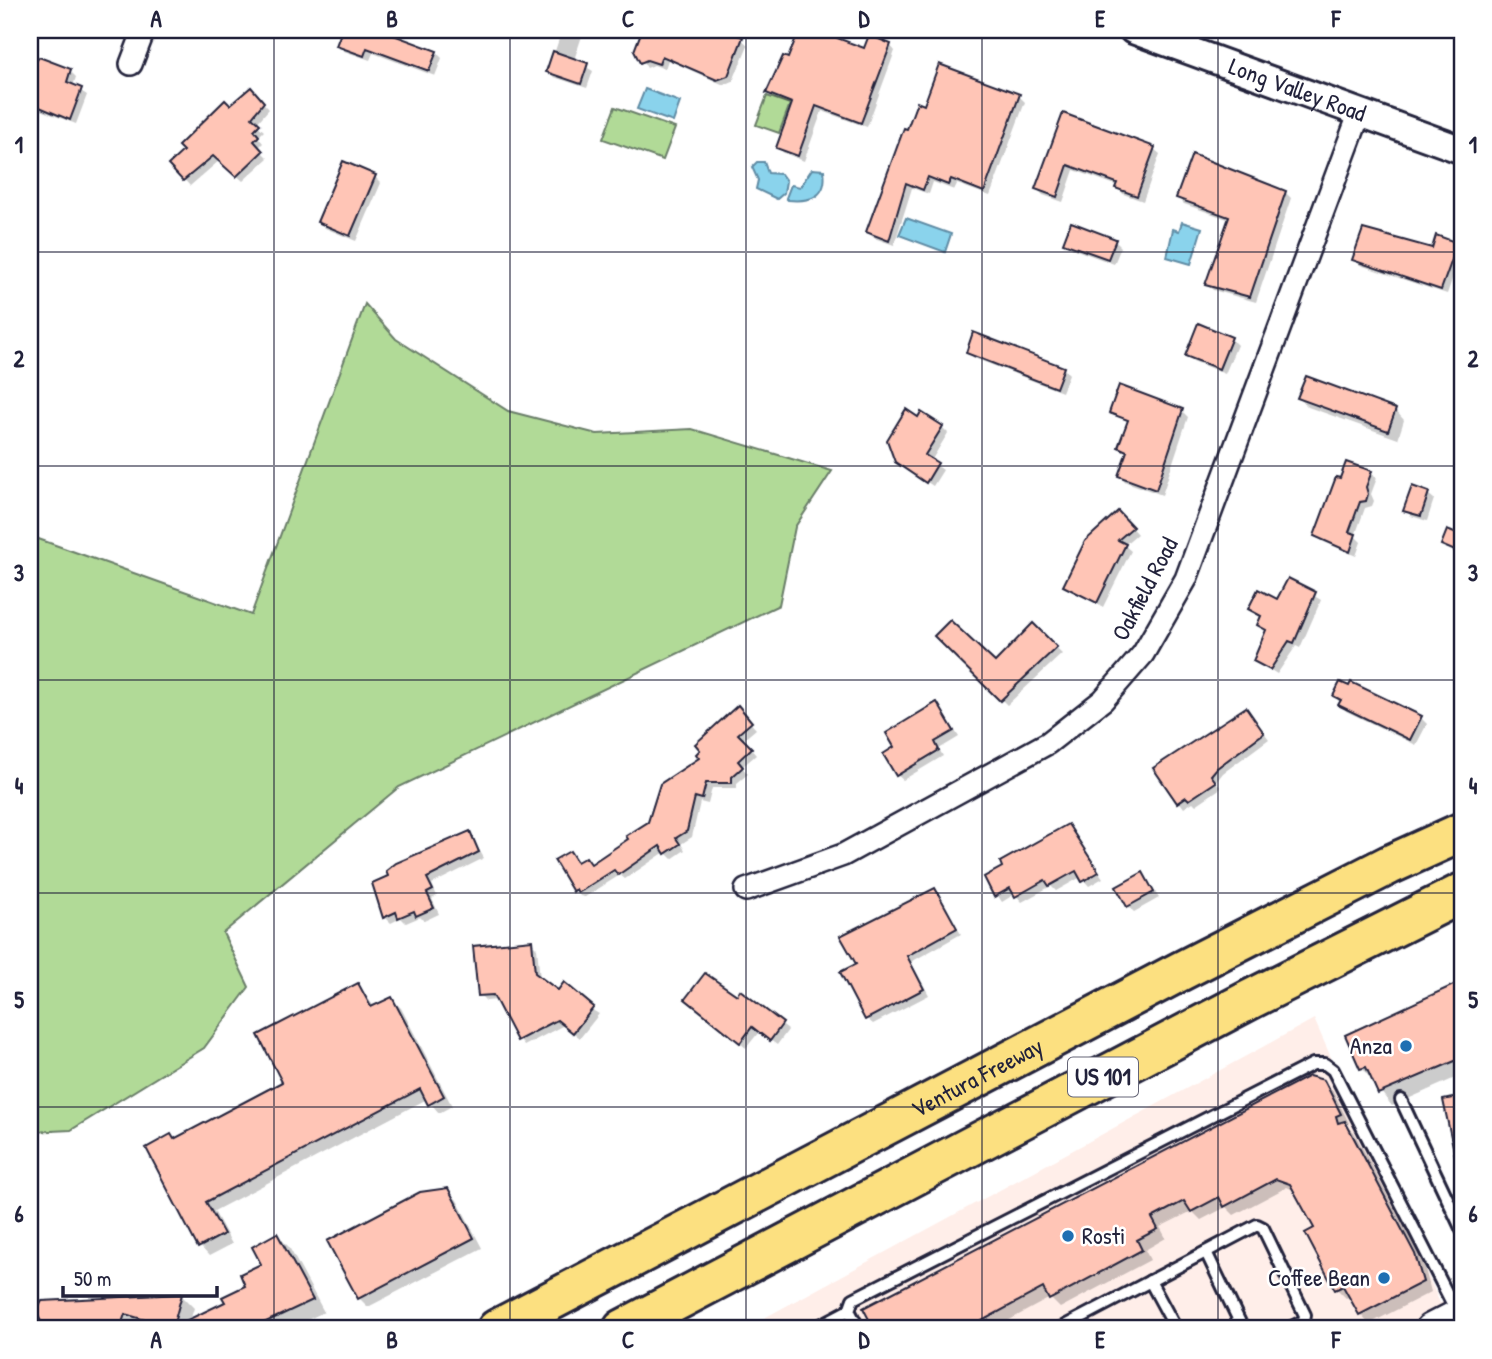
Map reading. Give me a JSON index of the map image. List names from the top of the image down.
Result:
{
  "streets": {
    "highway": ["Ventura Freeway", "US 101"],
    "street": ["Long Valley Road", "Oakfield Road"]
  },
  "crossings": [
    ["Long Valley Road", "Oakfield Road"]
  ],
  "places": ["Anza", "Rosti", "Coffee Bean"],
  "scale_bar": "50 m",
  "grid": {
    "columns": [
      "A",
      "B",
      "C",
      "D",
      "E",
      "F"
    ],
    "rows": [
      "1",
      "2",
      "3",
      "4",
      "5",
      "6"
    ]
  }
}
